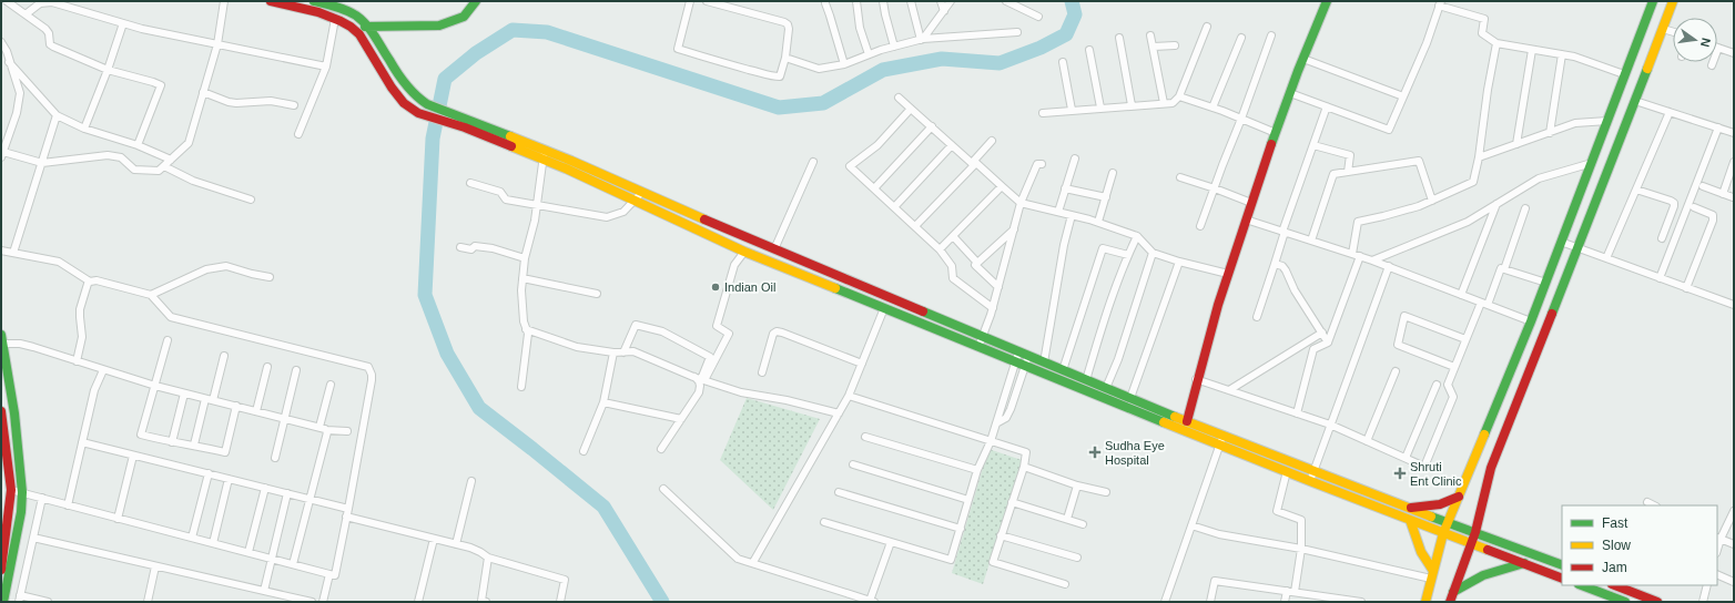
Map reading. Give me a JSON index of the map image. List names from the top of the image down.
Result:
{
  "places": {
    "other": ["Indian Oil"],
    "health": ["Sudha Eye Hospital", "Shruti Ent Clinic"]
  },
  "legend": ["Fast", "Slow", "Jam"],
  "north": "right"
}
